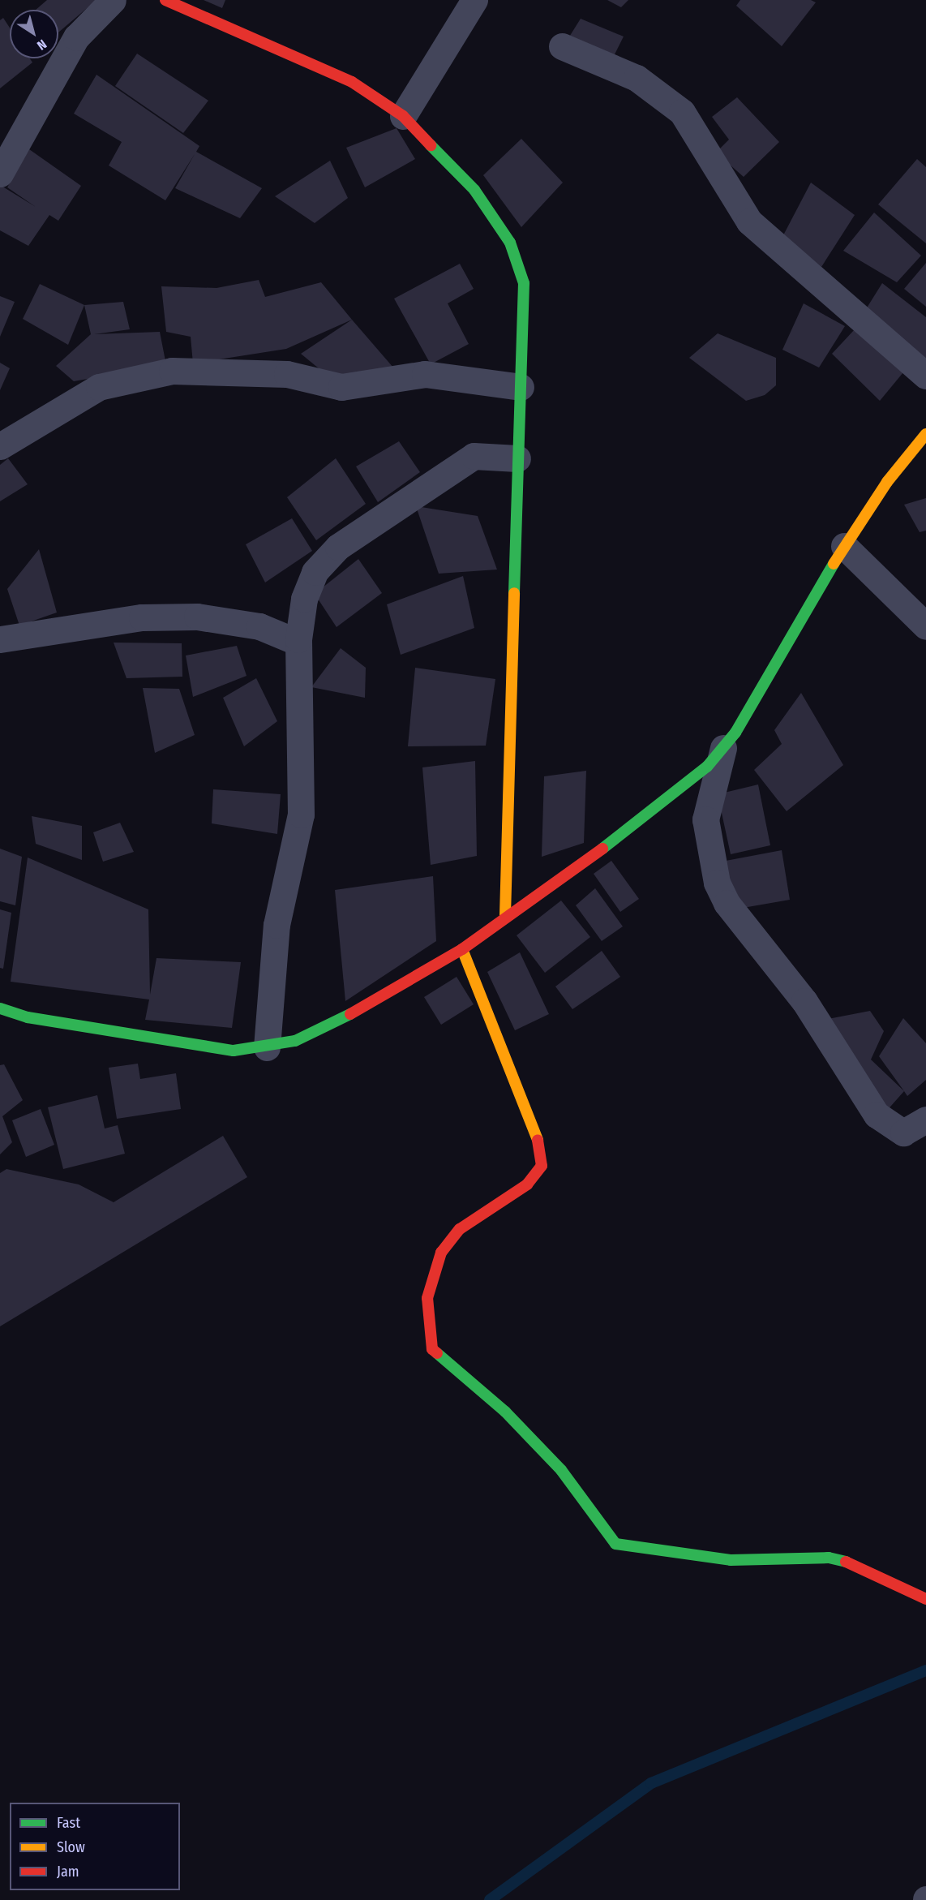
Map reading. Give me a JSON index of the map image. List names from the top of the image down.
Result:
{
  "legend": ["Fast", "Slow", "Jam"],
  "north": "bottom right"
}
